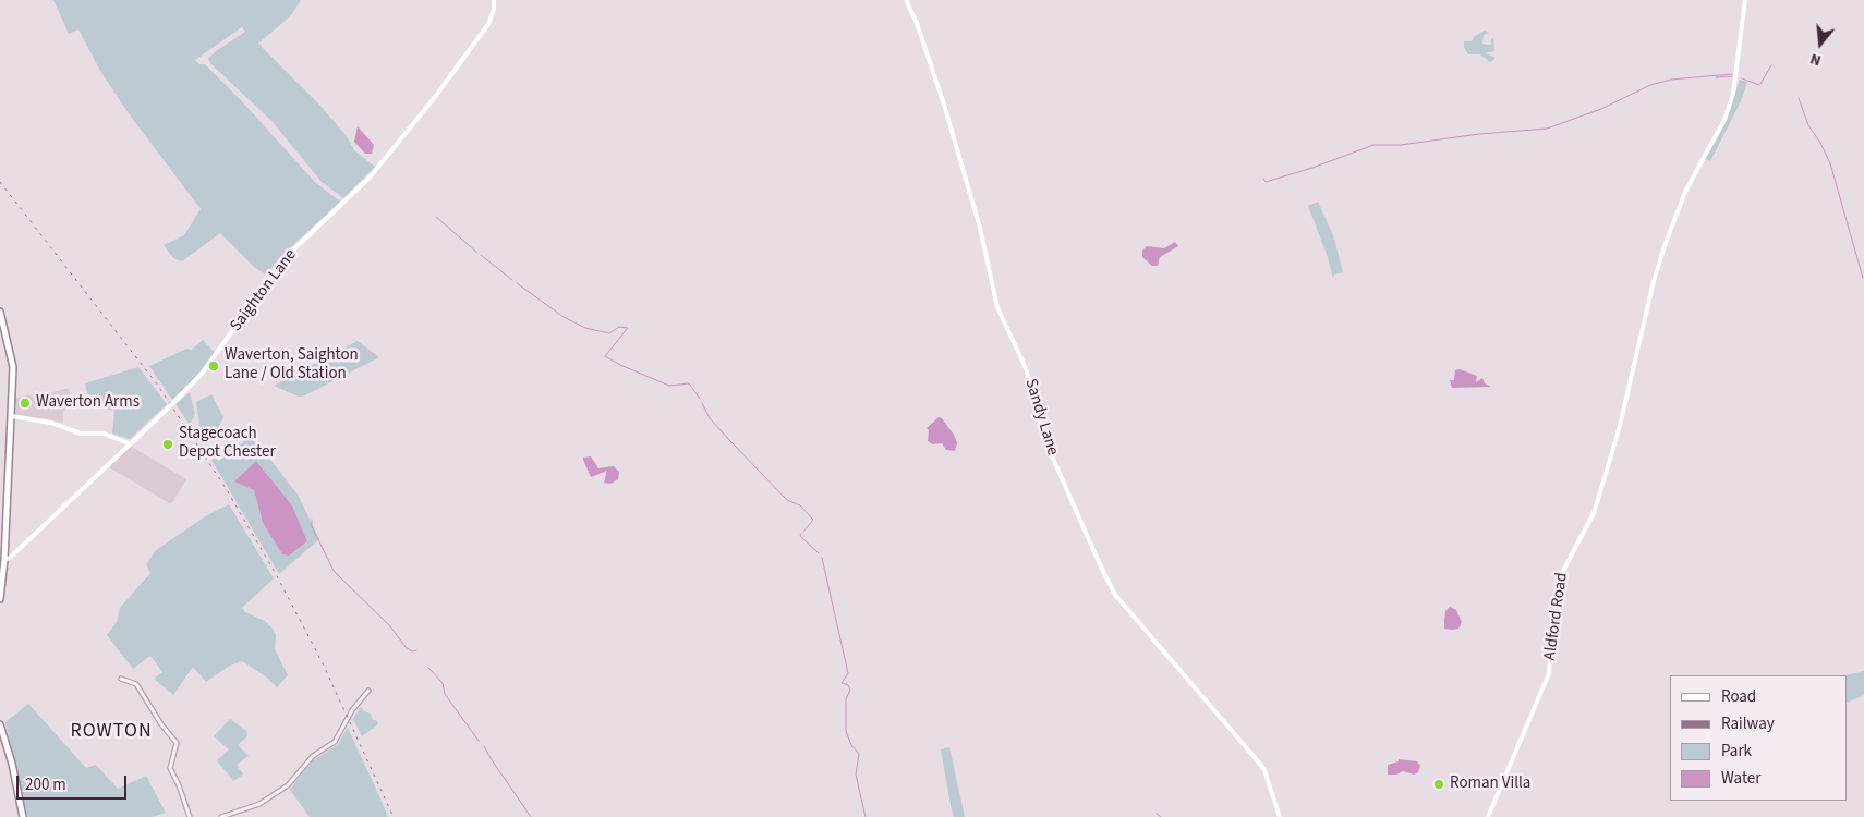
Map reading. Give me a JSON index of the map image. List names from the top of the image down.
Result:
{
  "streets": {
    "street": ["Saighton Lane", "Sandy Lane", "Aldford Road"]
  },
  "districts": ["ROWTON"],
  "places": [
    "Waverton, Saighton Lane / Old Station",
    "Waverton Arms",
    "Stagecoach Depot Chester",
    "Roman Villa"
  ],
  "legend": [
    "Road",
    "Railway",
    "Park",
    "Water"
  ],
  "scale_bar": "200 m",
  "north": "bottom"
}
